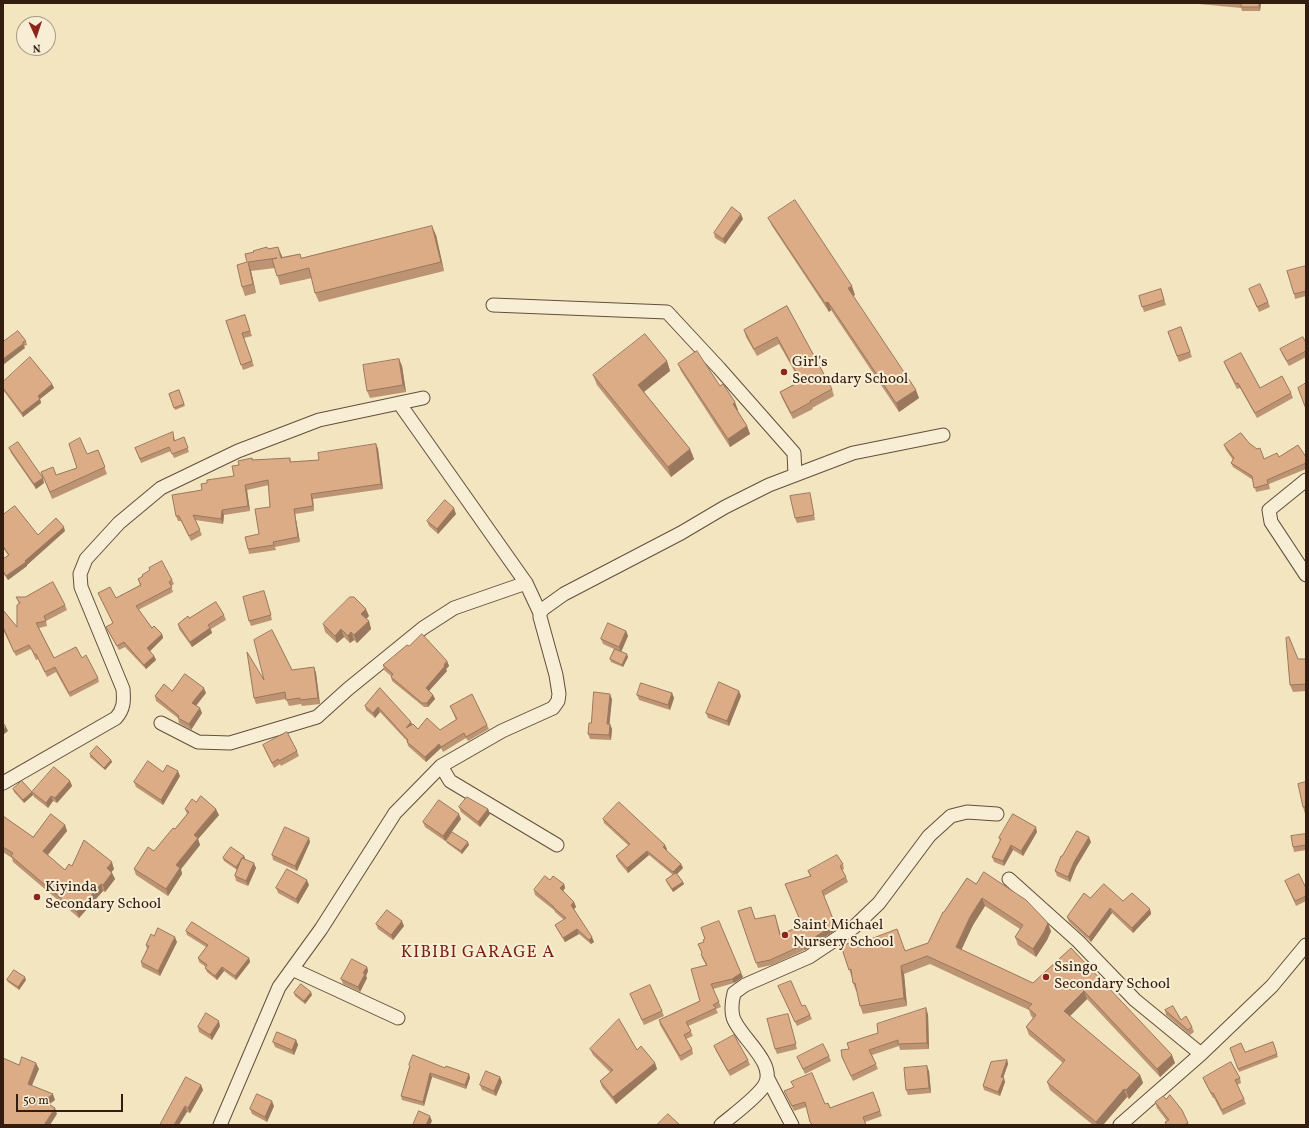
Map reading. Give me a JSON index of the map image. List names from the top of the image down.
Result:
{
  "districts": ["KIBIBI GARAGE A"],
  "places": [
    "Girl's Secondary School",
    "Kiyinda Secondary School",
    "Saint Michael Nursery School",
    "Ssingo Secondary School"
  ],
  "scale_bar": "50 m",
  "north": "bottom"
}
